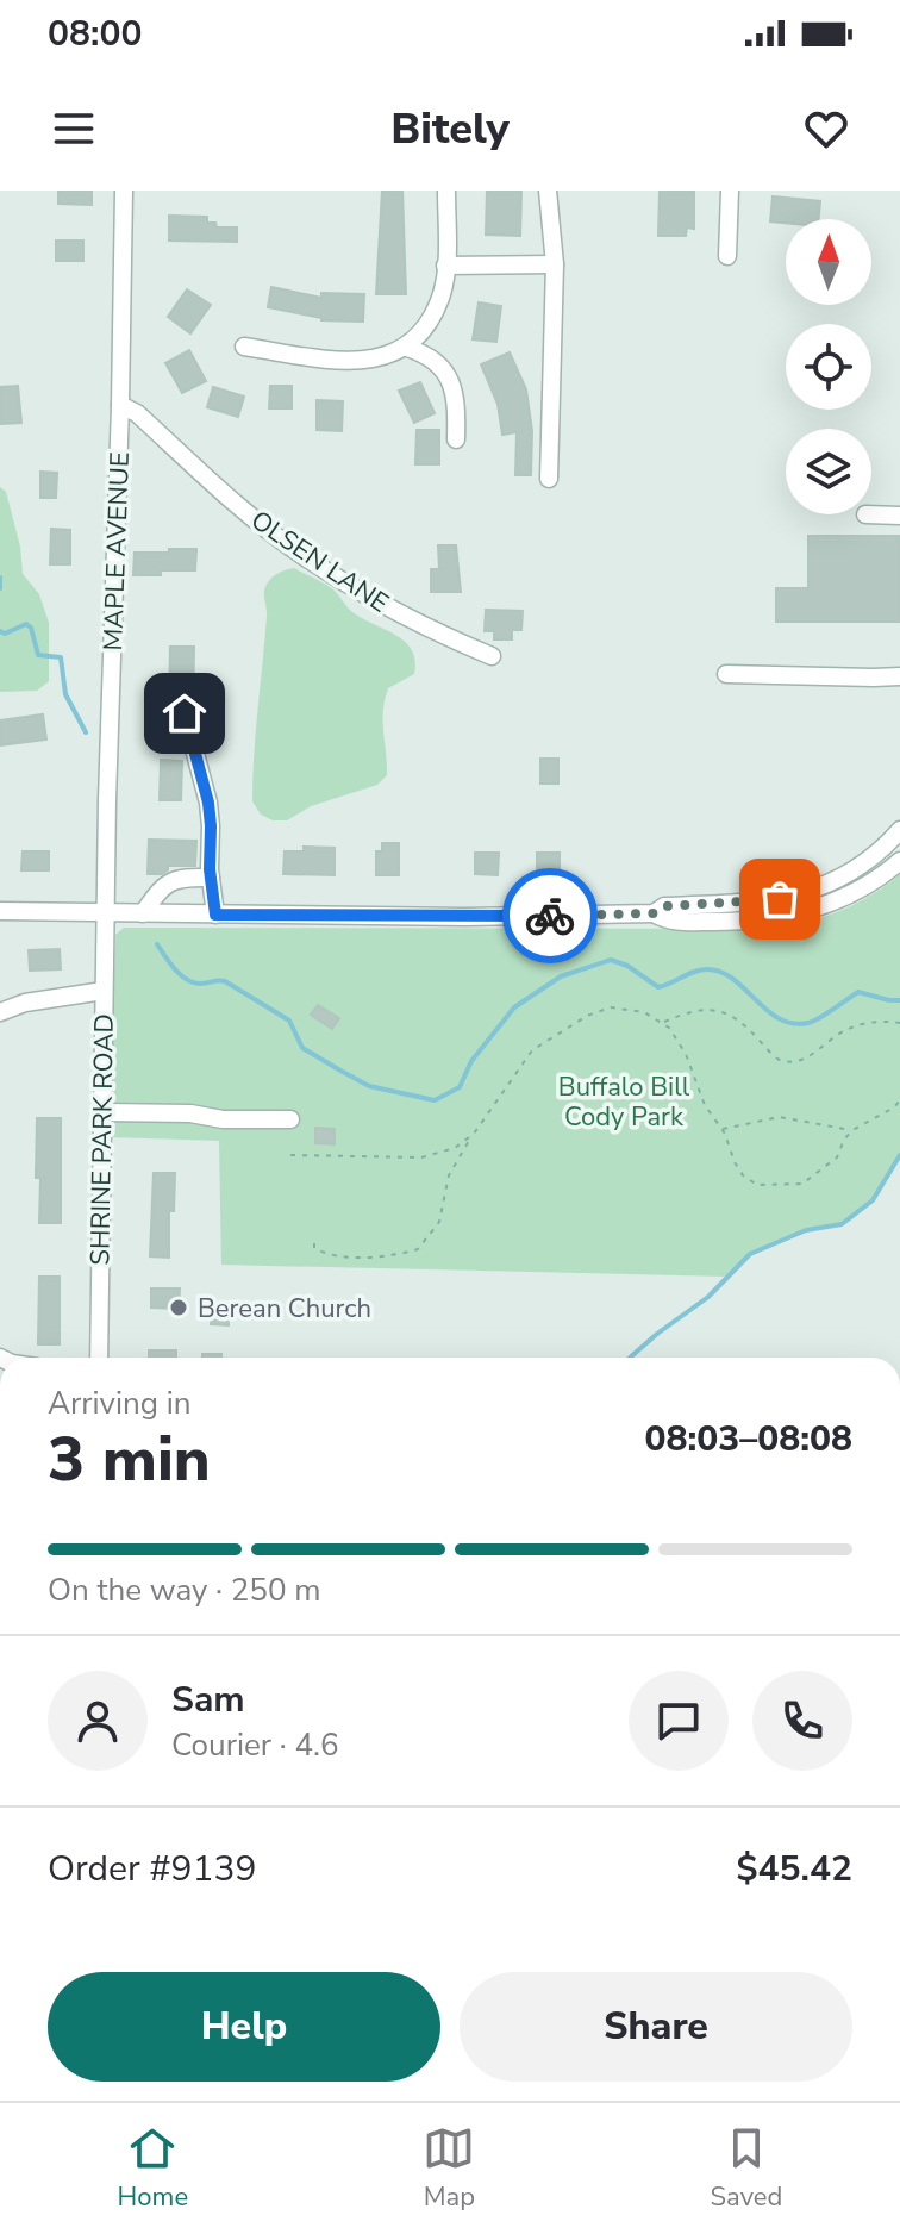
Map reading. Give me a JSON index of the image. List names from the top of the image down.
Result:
{
  "streets": {
    "street": ["MAPLE AVENUE", "OLSEN LANE", "SHRINE PARK ROAD"]
  },
  "crossings": [
    ["MAPLE AVENUE", "OLSEN LANE"],
    ["MAPLE AVENUE", "SHRINE PARK ROAD"]
  ],
  "parks": ["Buffalo Bill Cody Park"],
  "places": ["Berean Church"],
  "north": "top",
  "page": {
    "status": "08:00",
    "header": "Bitely",
    "heading": ["3 min", "Arriving in", "08:03–08:08"],
    "panel": [
      "Sam",
      "Courier · 4.6",
      "Order #9139",
      "$45.42"
    ],
    "bar": "On the way · 250 m",
    "buttons": ["Help", "Share"],
    "tabs": ["Home", "Map", "Saved"]
  }
}
